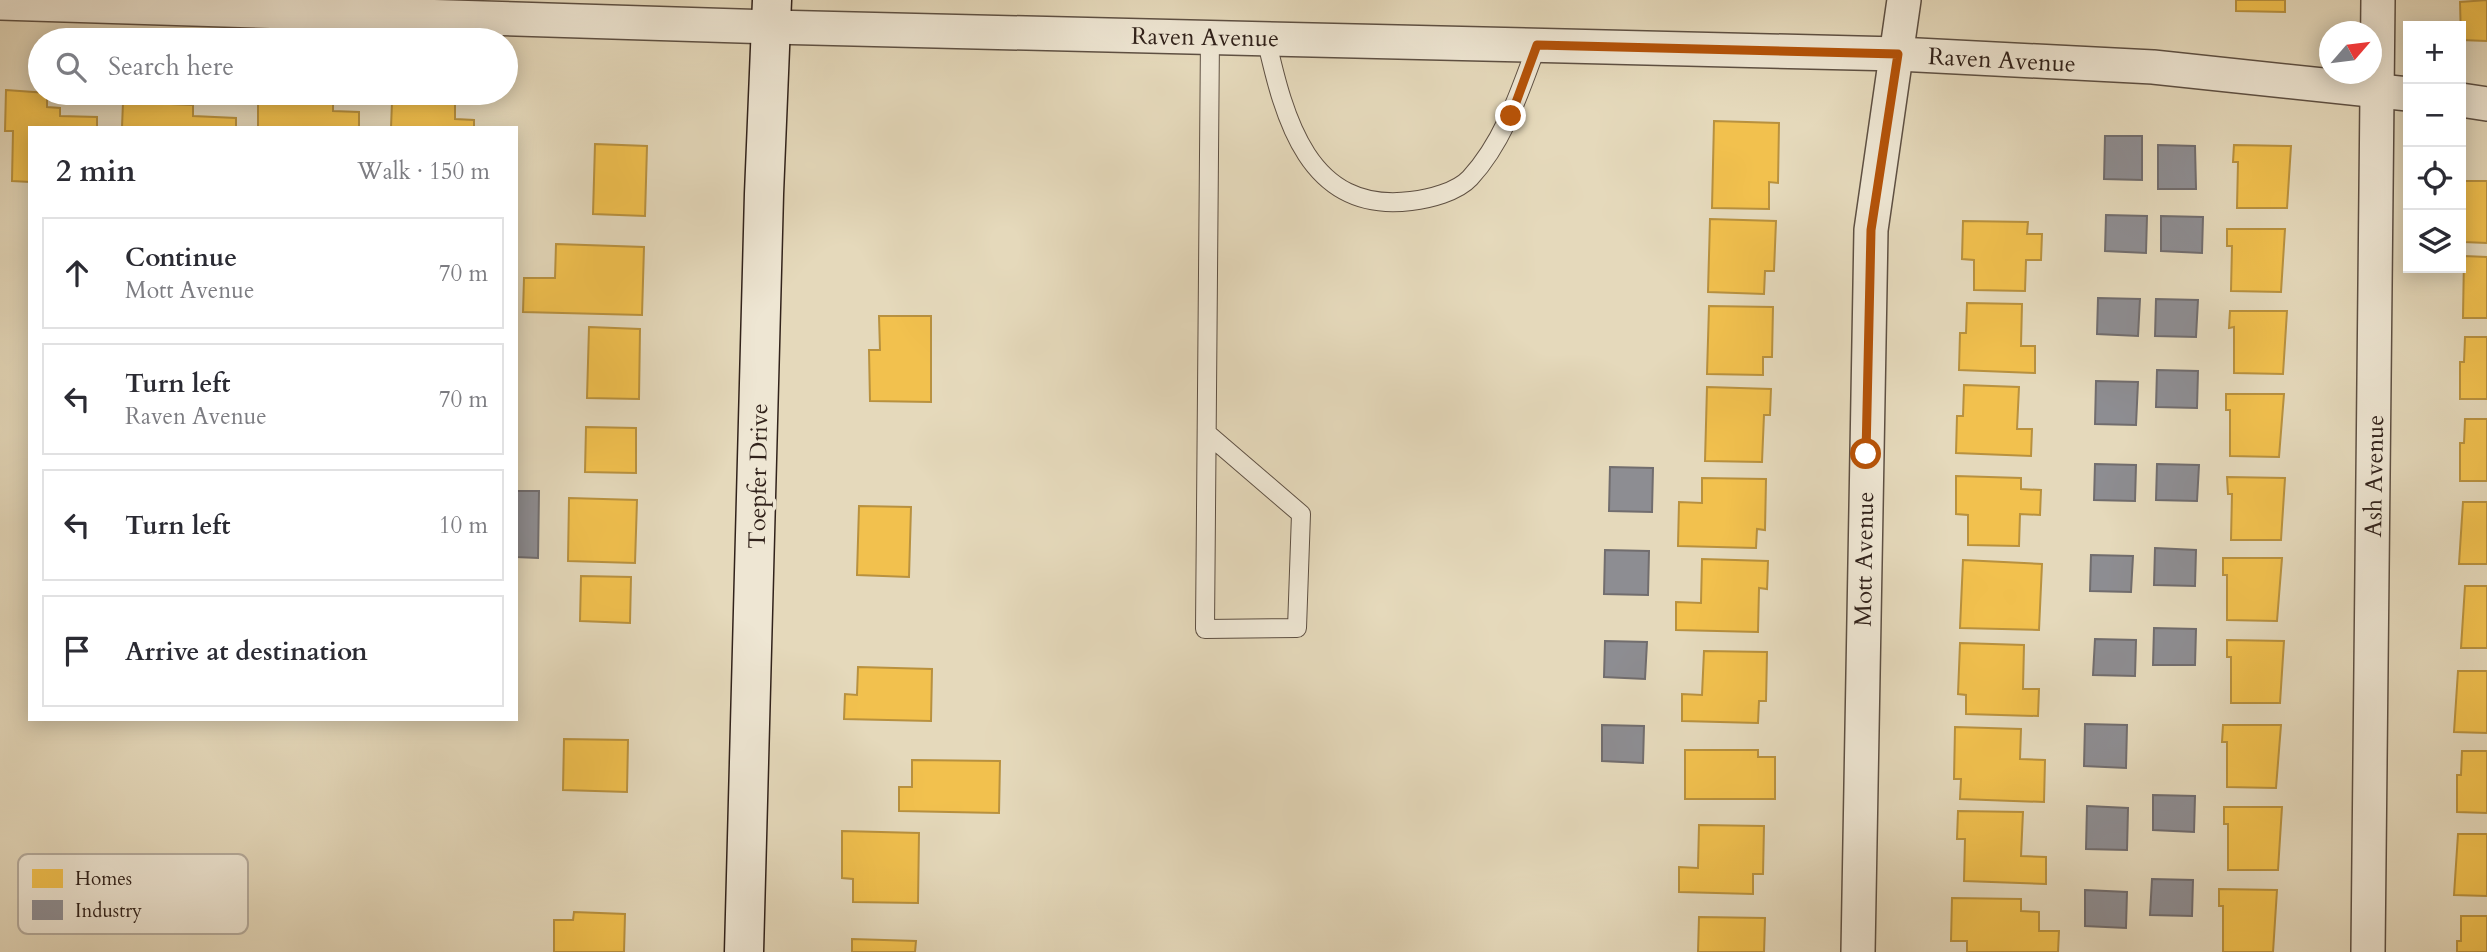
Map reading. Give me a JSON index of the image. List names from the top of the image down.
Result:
{
  "streets": {
    "street": [
      "Raven Avenue",
      "Toepfer Drive",
      "Ash Avenue",
      "Mott Avenue"
    ]
  },
  "crossings": [
    ["Raven Avenue", "Toepfer Drive"],
    ["Raven Avenue", "Ash Avenue"],
    ["Raven Avenue", "Mott Avenue"]
  ],
  "legend": ["Homes", "Industry"],
  "north": "top right",
  "page": {
    "map_buttons": ["+", "−"],
    "search": "Search here",
    "heading": ["2 min", "Walk · 150 m"],
    "list": [
      ["Continue", "Mott Avenue", "70 m"],
      ["Turn left", "Raven Avenue", "70 m"],
      ["Turn left", "10 m"],
      "Arrive at destination"
    ]
  }
}
